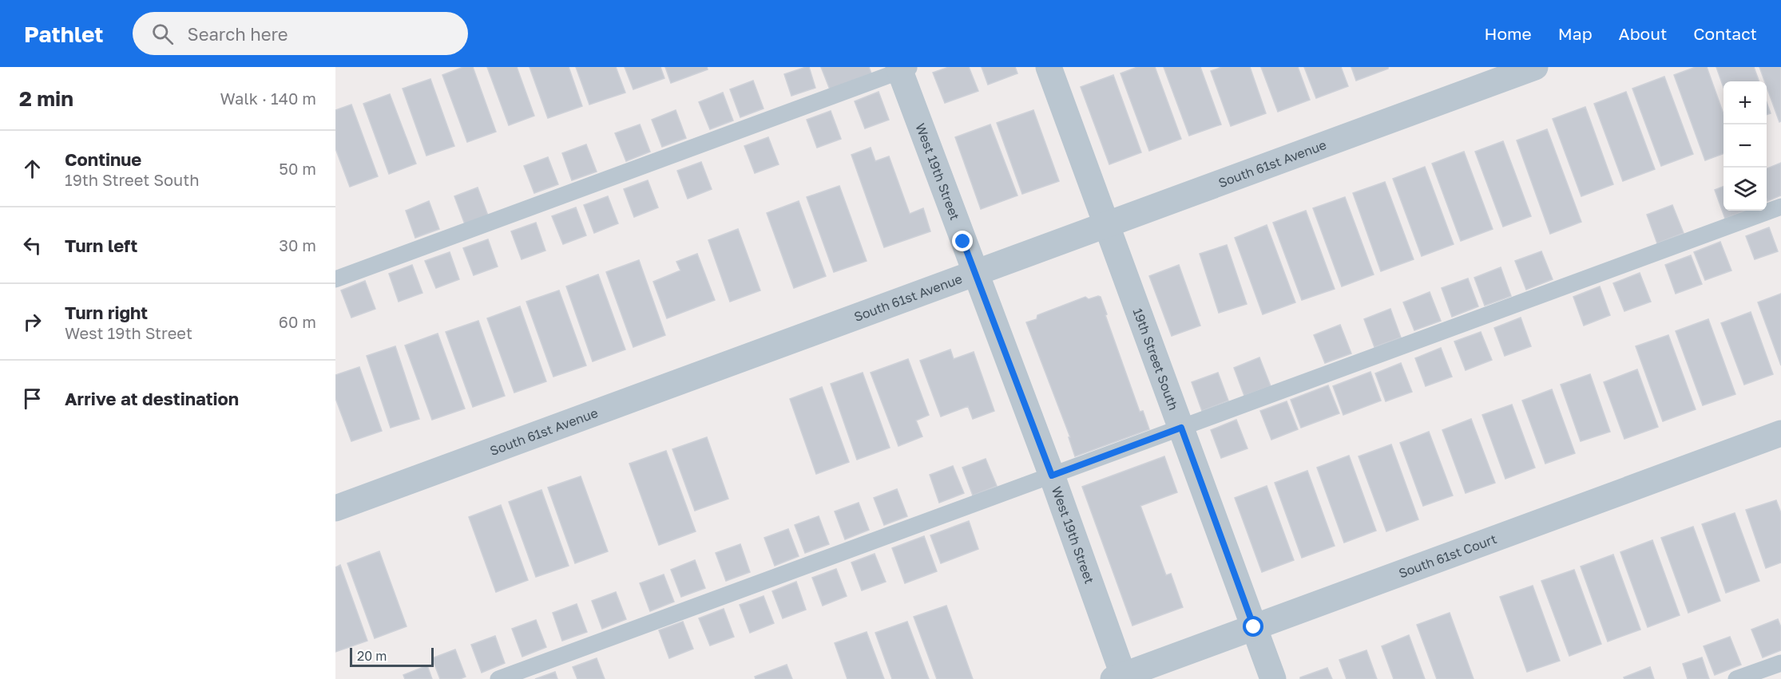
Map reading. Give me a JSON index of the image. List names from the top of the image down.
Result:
{
  "streets": {
    "street": [
      "South 61st Avenue",
      "West 19th Street",
      "19th Street South",
      "South 61st Court"
    ]
  },
  "crossings": [
    ["South 61st Avenue", "West 19th Street"],
    ["South 61st Avenue", "19th Street South"],
    ["West 19th Street", "South 61st Court"],
    ["19th Street South", "South 61st Court"]
  ],
  "scale_bar": "20 m",
  "page": {
    "header": "Pathlet",
    "search": "Search here",
    "nav": [
      "Home",
      "Map",
      "About",
      "Contact"
    ],
    "heading": ["2 min", "Walk · 140 m"],
    "map_buttons": ["+", "−"],
    "list": [
      ["Continue", "19th Street South", "50 m"],
      ["Turn left", "30 m"],
      ["Turn right", "West 19th Street", "60 m"],
      "Arrive at destination"
    ],
    "scale": "20 m"
  }
}
